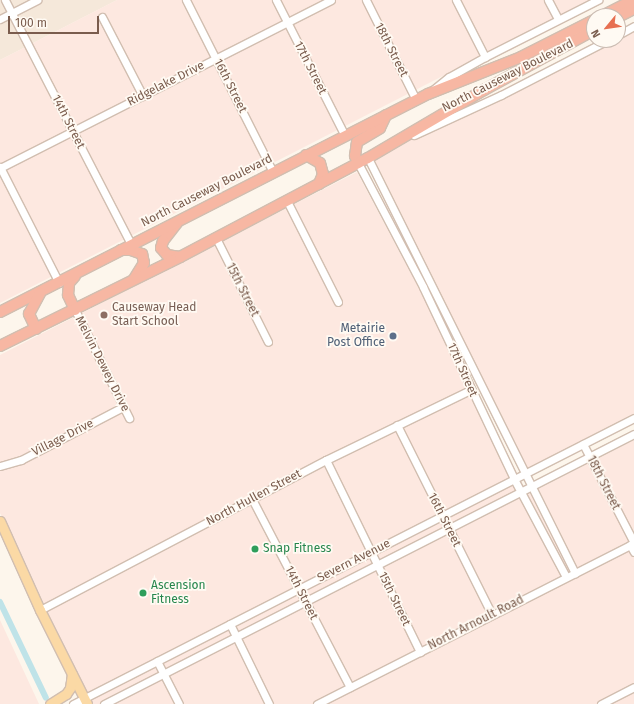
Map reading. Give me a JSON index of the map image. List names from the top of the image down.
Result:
{
  "streets": {
    "highway": ["North Causeway Boulevard"],
    "street": [
      "18th Street",
      "17th Street",
      "Ridgelake Drive",
      "16th Street",
      "14th Street",
      "15th Street",
      "Melvin Dewey Drive",
      "Village Drive",
      "North Hullen Street",
      "Severn Avenue",
      "North Arnoult Road"
    ]
  },
  "crossings": [
    ["18th Street", "North Causeway Boulevard"],
    ["18th Street", "Severn Avenue"],
    ["18th Street", "North Arnoult Road"],
    ["17th Street", "North Causeway Boulevard"],
    ["17th Street", "Ridgelake Drive"],
    ["17th Street", "North Hullen Street"],
    ["17th Street", "Severn Avenue"],
    ["17th Street", "North Arnoult Road"],
    ["North Causeway Boulevard", "16th Street"],
    ["North Causeway Boulevard", "14th Street"],
    ["North Causeway Boulevard", "15th Street"],
    ["North Causeway Boulevard", "Melvin Dewey Drive"],
    ["Ridgelake Drive", "16th Street"],
    ["Ridgelake Drive", "14th Street"],
    ["16th Street", "North Hullen Street"],
    ["16th Street", "Severn Avenue"],
    ["16th Street", "North Arnoult Road"],
    ["14th Street", "North Hullen Street"],
    ["14th Street", "Severn Avenue"],
    ["14th Street", "North Arnoult Road"],
    ["15th Street", "North Hullen Street"],
    ["15th Street", "Severn Avenue"],
    ["15th Street", "North Arnoult Road"],
    ["Melvin Dewey Drive", "Village Drive"]
  ],
  "places": [
    "Causeway Head Start School",
    "Metairie Post Office",
    "Snap Fitness",
    "Ascension Fitness"
  ],
  "scale_bar": "100 m",
  "north": "bottom left"
}
